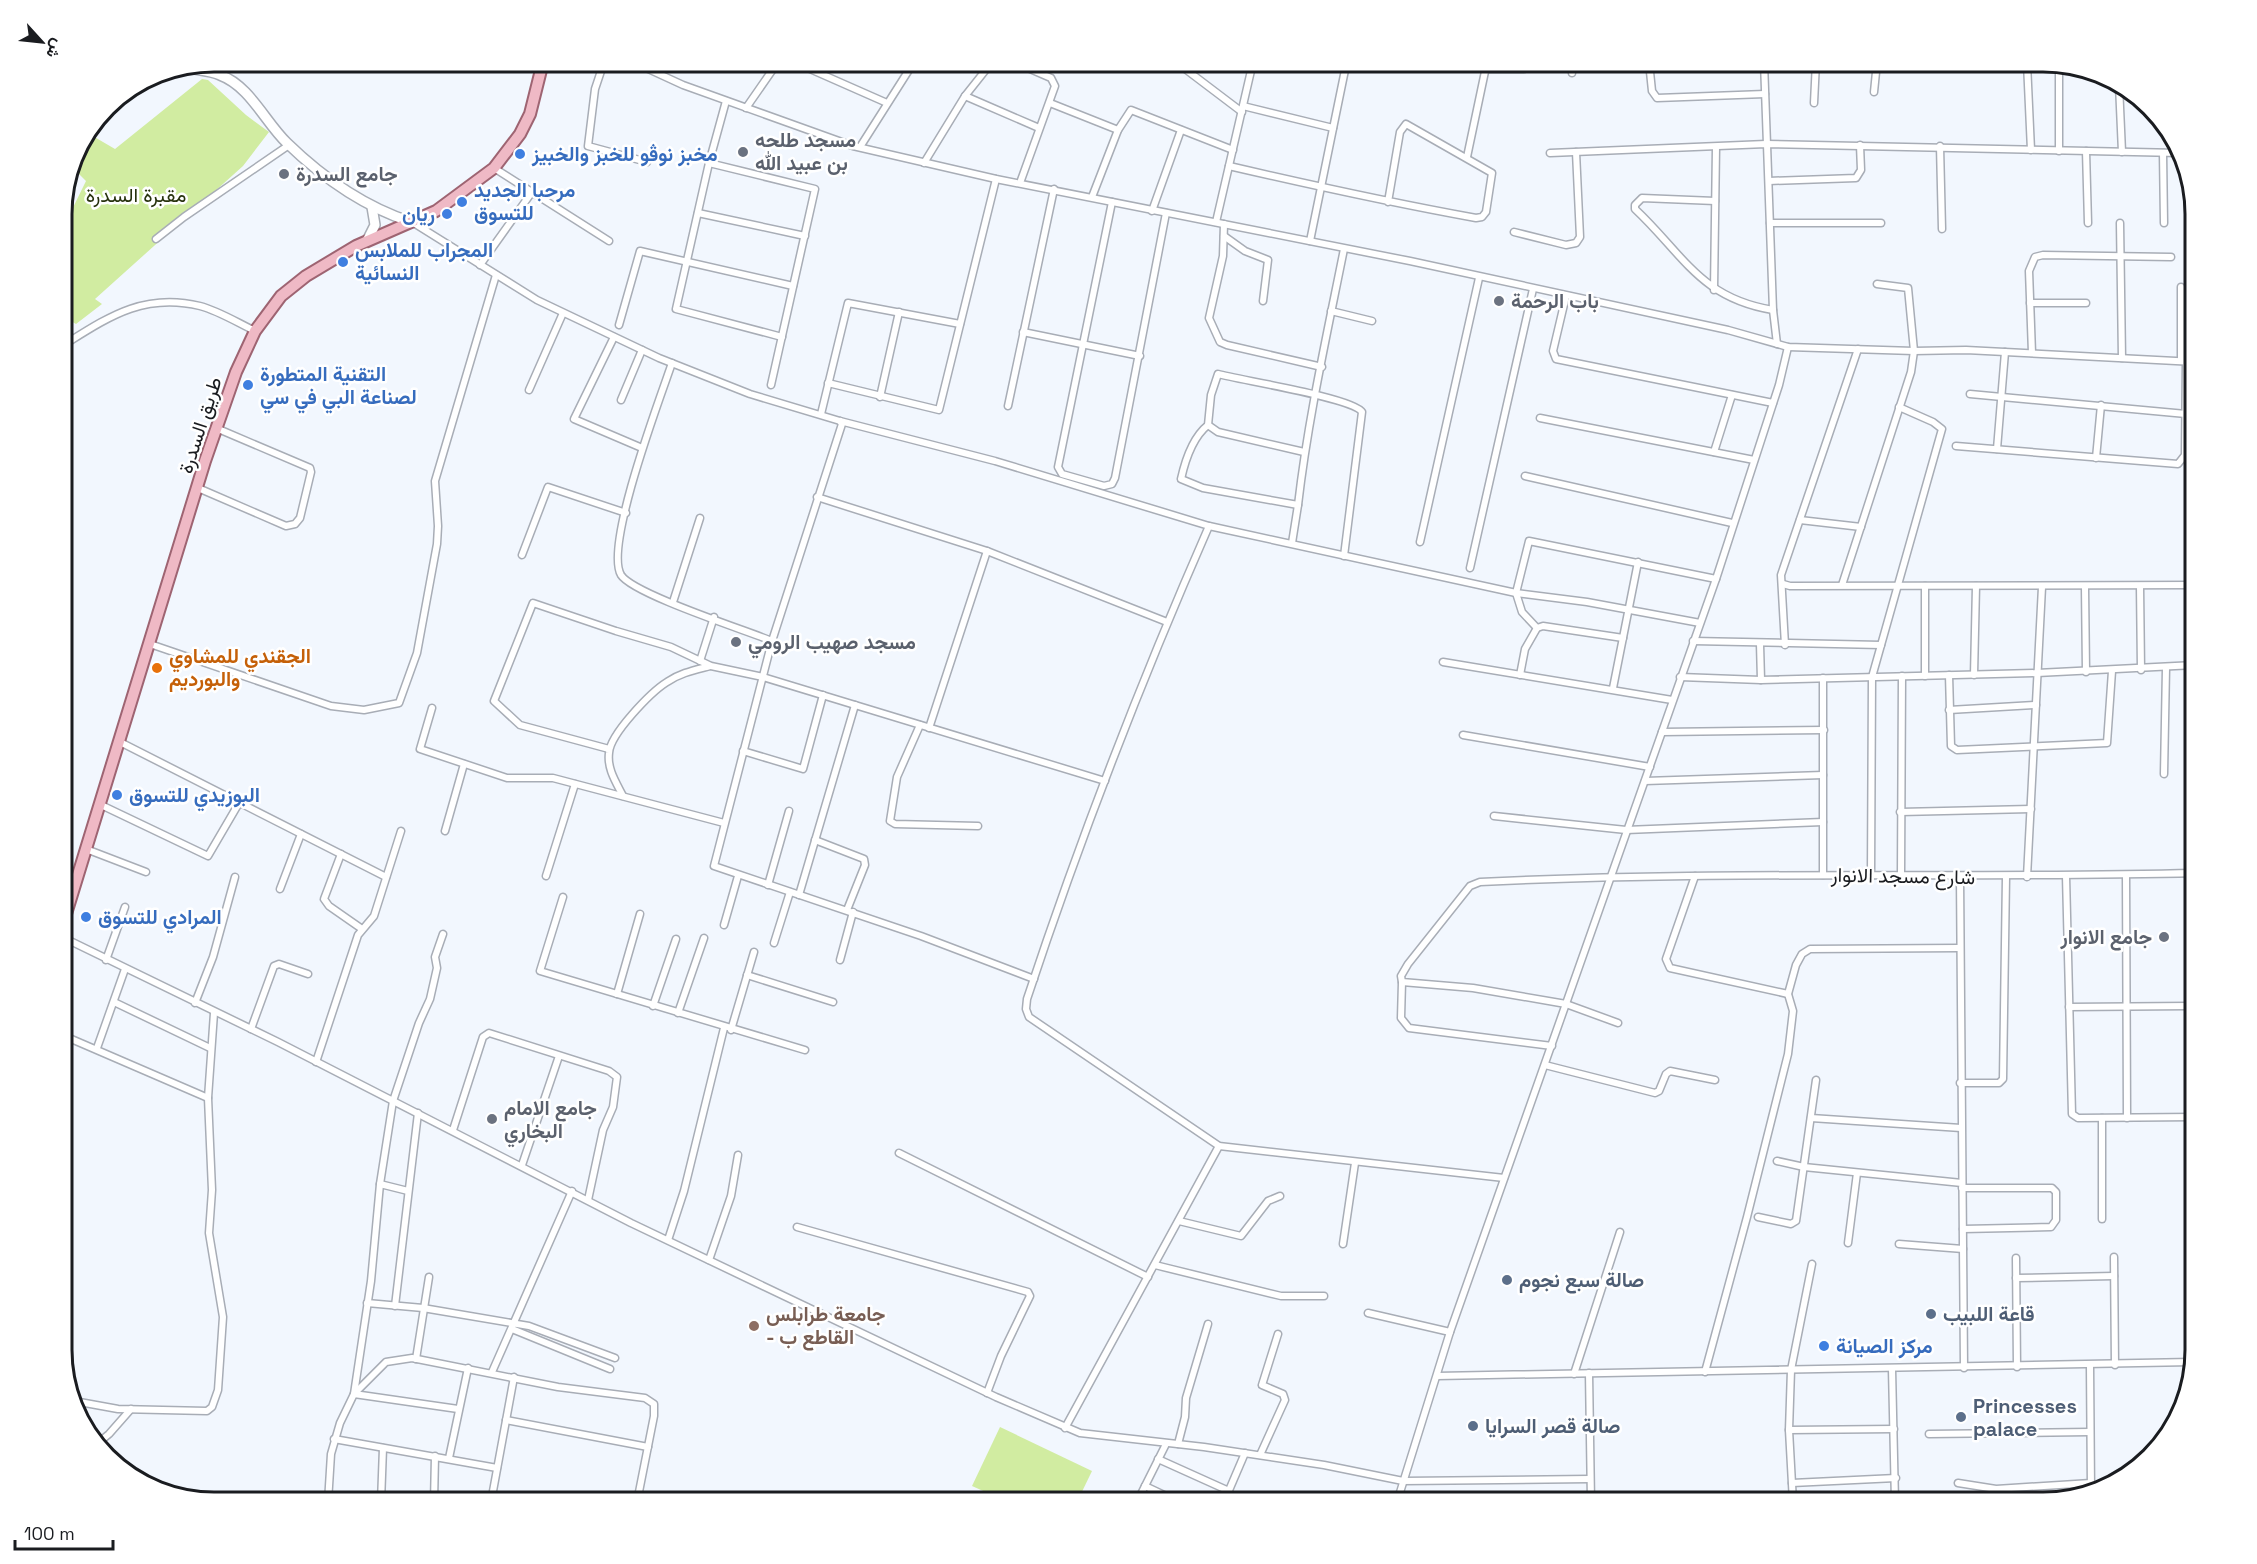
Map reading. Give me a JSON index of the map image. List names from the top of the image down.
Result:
{
  "streets": {
    "main road": ["طريق السدرة"],
    "street": ["شارع مسجد الانوار"]
  },
  "parks": ["مقبرة السدرة"],
  "places": [
    "مسجد طلحه بن عبيد الله",
    "مخبز نوڤو للخبز والخبيز",
    "جامع السدرة",
    "مرحبا الجديد للتسوق",
    "ريان",
    "المجراب للملابس النسائية",
    "باب الرحمة",
    "التقنية المتطورة لصناعة البي في سي",
    "مسجد صهيب الرومي",
    "الجقندي للمشاوي والبورديم",
    "البوزيدي للتسوق",
    "المرادي للتسوق",
    "جامع الانوار",
    "جامع الامام البخاري",
    "صالة سبع نجوم",
    "قاعة اللبيب",
    "جامعة طرابلس - القاطع ب",
    "مركز الصيانة",
    "Princesses palace",
    "صالة قصر السرايا"
  ],
  "scale_bar": "100 m",
  "north": "bottom right"
}
